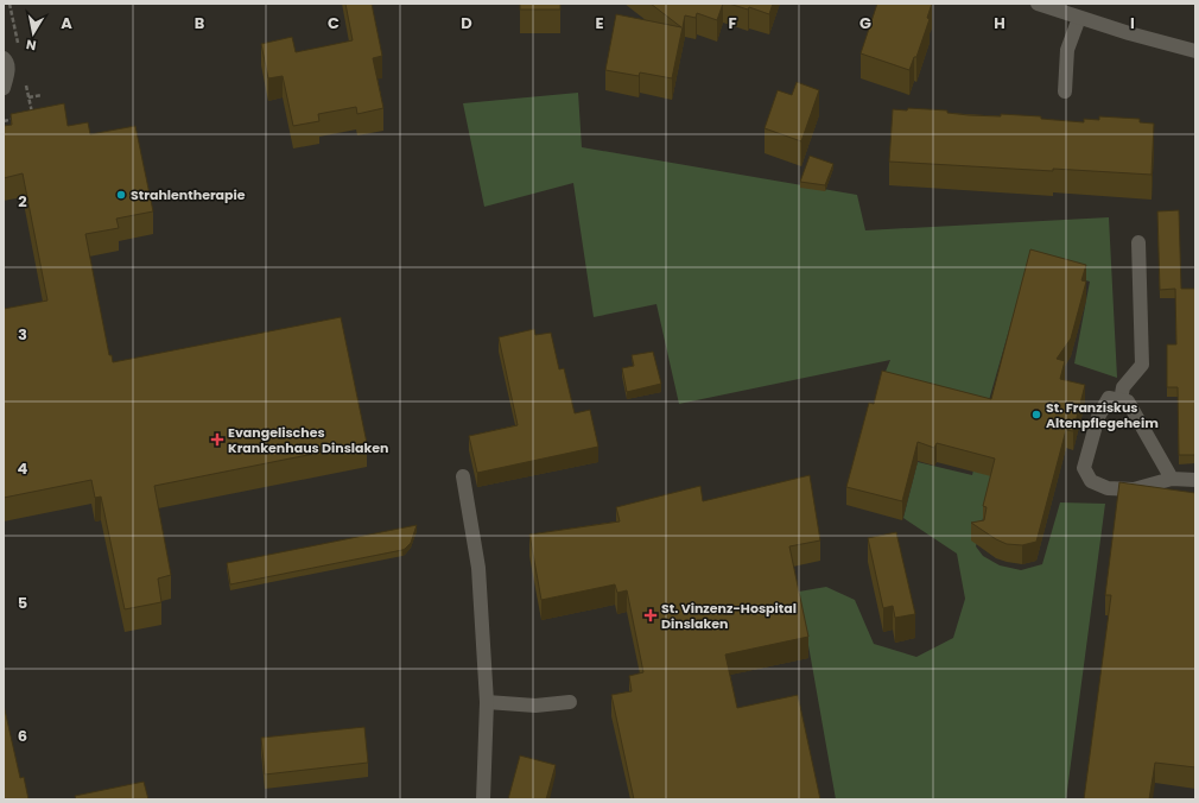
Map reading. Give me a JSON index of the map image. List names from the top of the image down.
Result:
{
  "places": {
    "other": ["Strahlentherapie", "St. Franziskus Altenpflegeheim"],
    "health": ["Evangelisches Krankenhaus Dinslaken", "St. Vinzenz-Hospital Dinslaken"]
  },
  "north": "bottom",
  "grid": {
    "columns": [
      "A",
      "B",
      "C",
      "D",
      "E",
      "F",
      "G",
      "H",
      "I"
    ],
    "rows": [
      "2",
      "3",
      "4",
      "5",
      "6"
    ]
  }
}
